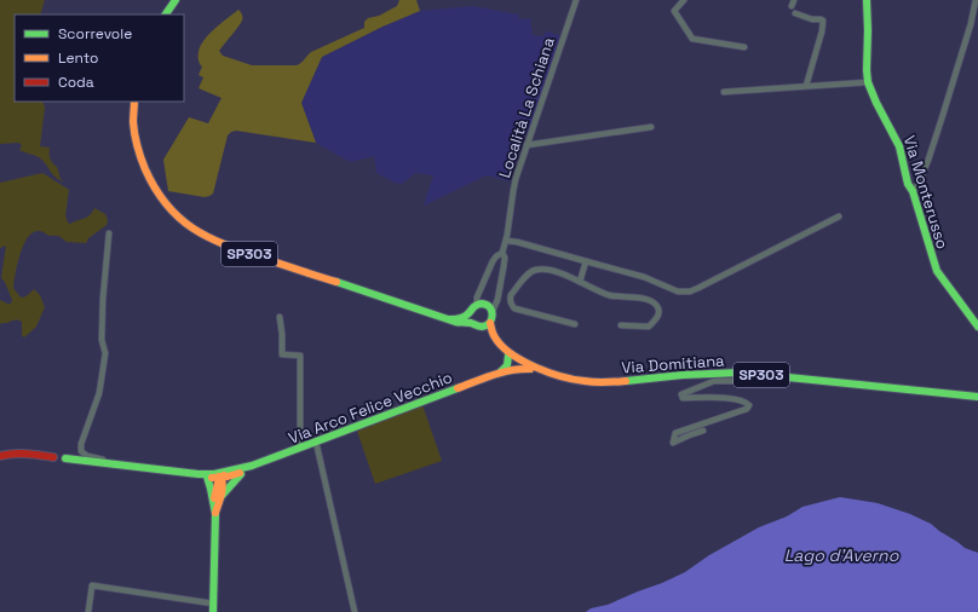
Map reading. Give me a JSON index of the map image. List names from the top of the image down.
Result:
{
  "streets": {
    "main road": [
      "Via Monterusso",
      "SP303",
      "Via Domitiana",
      "Via Arco Felice Vecchio"
    ],
    "street": ["Località La Schiana"]
  },
  "crossings": [
    ["Località La Schiana", "Via Domitiana"],
    ["Via Domitiana", "Via Arco Felice Vecchio"]
  ],
  "water": ["Lago d'Averno"],
  "legend": ["Scorrevole", "Lento", "Coda"]
}
